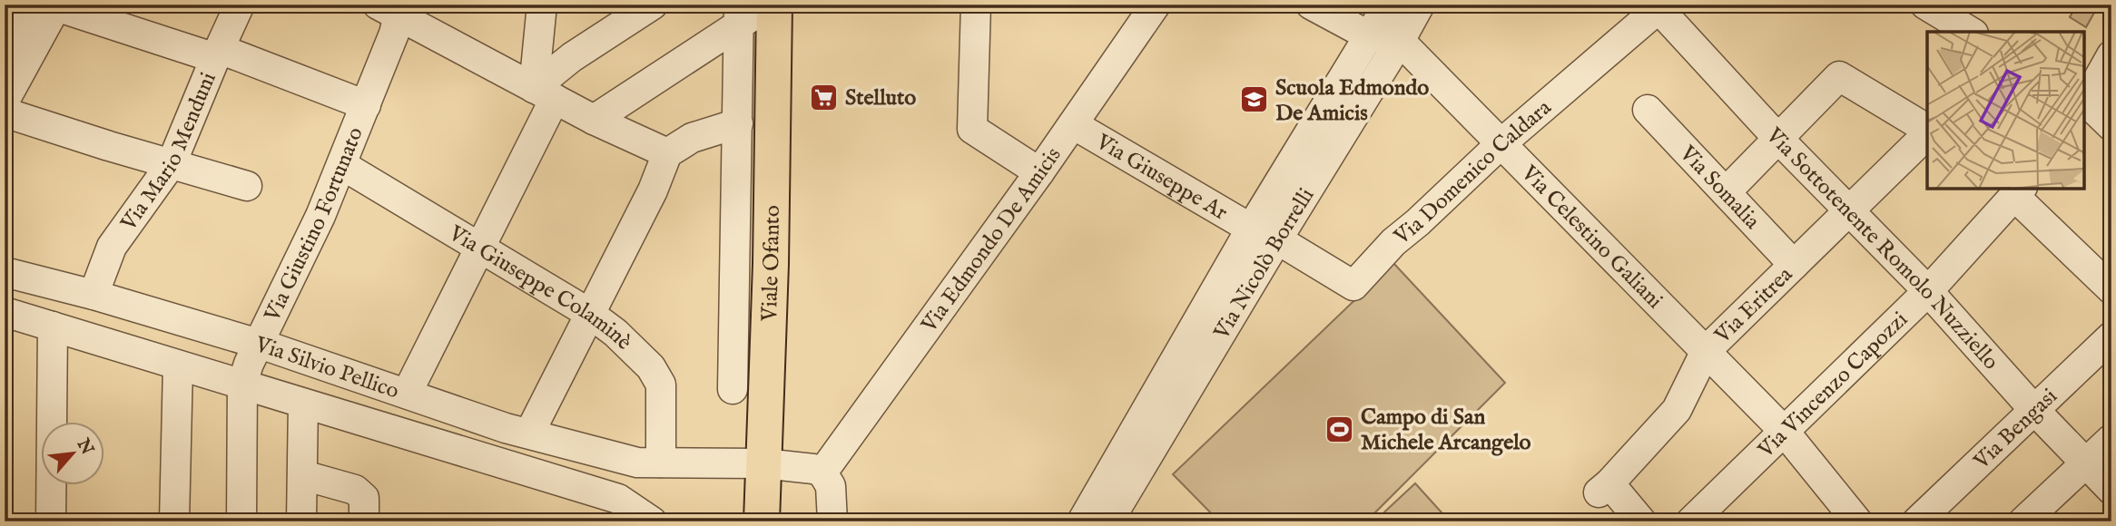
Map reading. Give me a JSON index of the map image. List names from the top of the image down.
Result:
{
  "streets": {
    "main road": ["Viale Ofanto"],
    "street": [
      "Via Mario Menduni",
      "Via Domenico Caldara",
      "Via Giuseppe Ar",
      "Via Somalia",
      "Via Giustino Fortunato",
      "Via Celestino Galiani",
      "Via Edmondo De Amicis",
      "Via Sottotenente Romolo Nuzziello",
      "Via Nicolò Borrelli",
      "Via Giuseppe Colaminè",
      "Via Eritrea",
      "Via Silvio Pellico",
      "Via Vincenzo Capozzi",
      "Via Bengasi"
    ]
  },
  "crossings": [
    ["Via Mario Menduni", "Via Silvio Pellico"],
    ["Via Domenico Caldara", "Via Celestino Galiani"],
    ["Via Domenico Caldara", "Via Sottotenente Romolo Nuzziello"],
    ["Via Domenico Caldara", "Via Nicolò Borrelli"],
    ["Via Giuseppe Ar", "Via Edmondo De Amicis"],
    ["Via Giuseppe Ar", "Via Nicolò Borrelli"],
    ["Via Somalia", "Via Eritrea"],
    ["Via Giustino Fortunato", "Via Giuseppe Colaminè"],
    ["Via Giustino Fortunato", "Via Silvio Pellico"],
    ["Via Celestino Galiani", "Via Nicolò Borrelli"],
    ["Via Celestino Galiani", "Via Eritrea"],
    ["Via Celestino Galiani", "Via Vincenzo Capozzi"],
    ["Via Edmondo De Amicis", "Via Silvio Pellico"],
    ["Via Sottotenente Romolo Nuzziello", "Via Eritrea"],
    ["Via Sottotenente Romolo Nuzziello", "Via Vincenzo Capozzi"],
    ["Via Sottotenente Romolo Nuzziello", "Via Bengasi"],
    ["Viale Ofanto", "Via Silvio Pellico"],
    ["Via Giuseppe Colaminè", "Via Silvio Pellico"]
  ],
  "places": {
    "supermarket": ["Stelluto"],
    "school or university": ["Scuola Edmondo De Amicis"],
    "sports": ["Campo di San Michele Arcangelo"]
  },
  "north": "top right"
}
